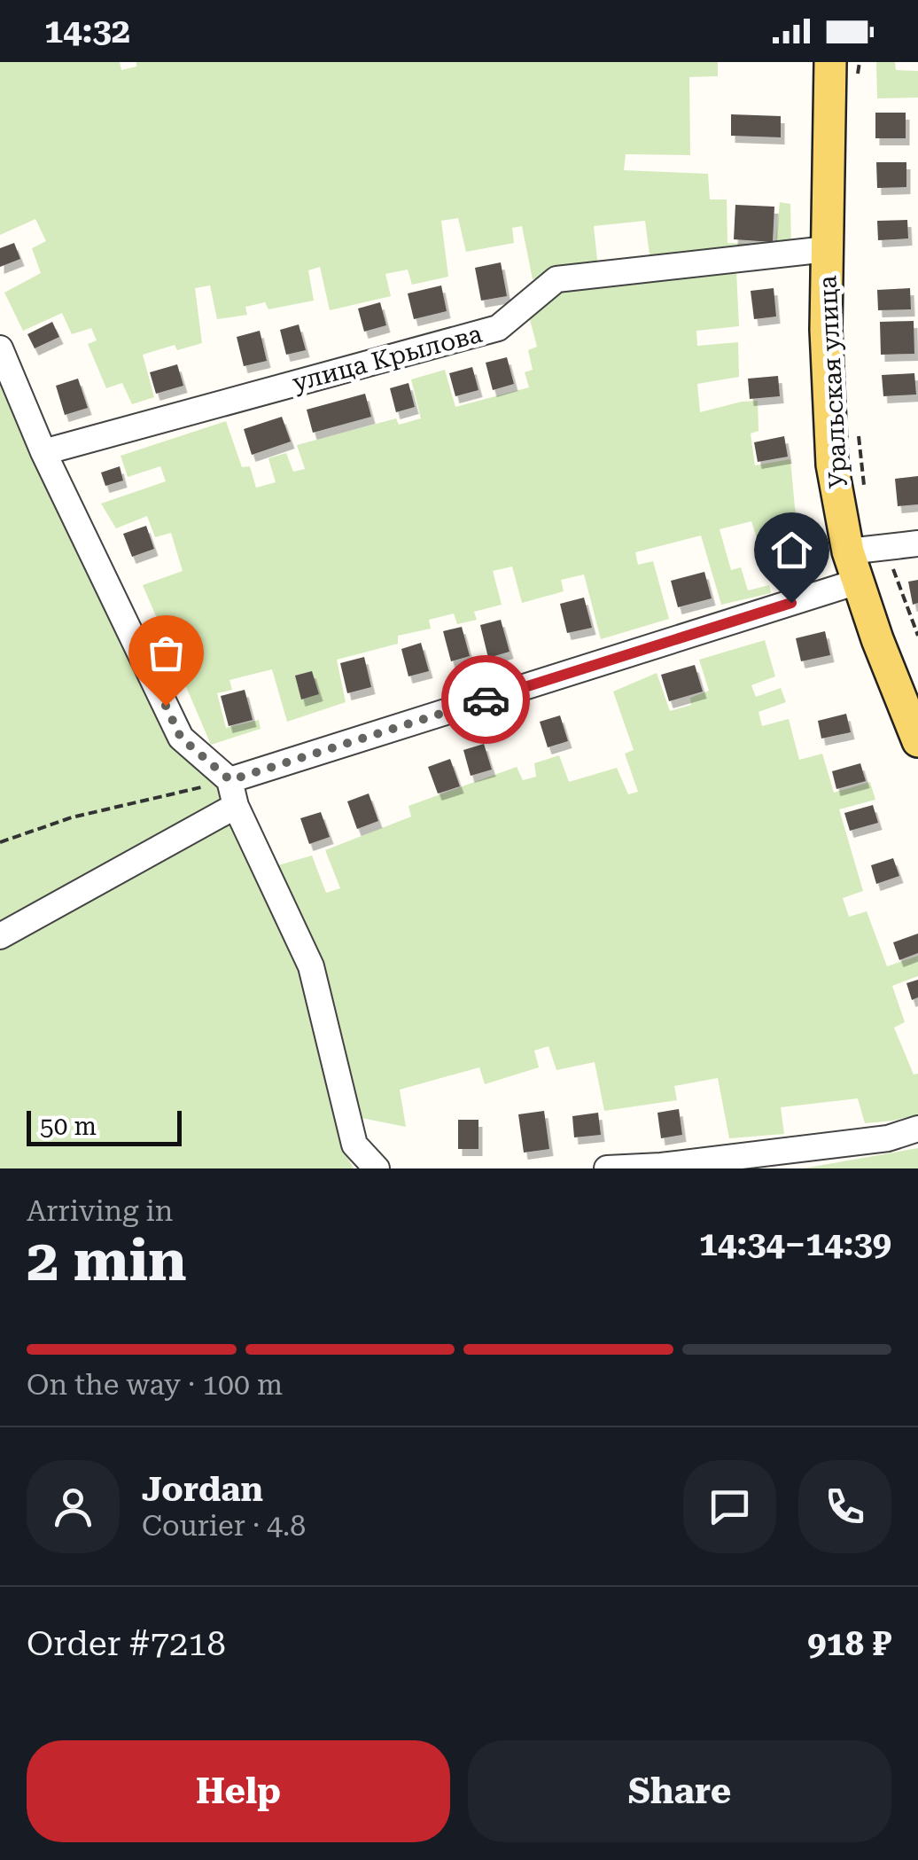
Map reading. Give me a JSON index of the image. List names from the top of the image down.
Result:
{
  "streets": {
    "main road": ["Уральская улица"],
    "street": ["улица Крылова"]
  },
  "crossings": [
    ["улица Крылова", "Уральская улица"]
  ],
  "scale_bar": "50 m",
  "page": {
    "status": "14:32",
    "scale": "50 m",
    "heading": ["2 min", "Arriving in", "14:34–14:39"],
    "panel": [
      "Jordan",
      "Courier · 4.8",
      "Order #7218",
      "918 ₽"
    ],
    "bar": "On the way · 100 m",
    "buttons": ["Help", "Share"]
  }
}
